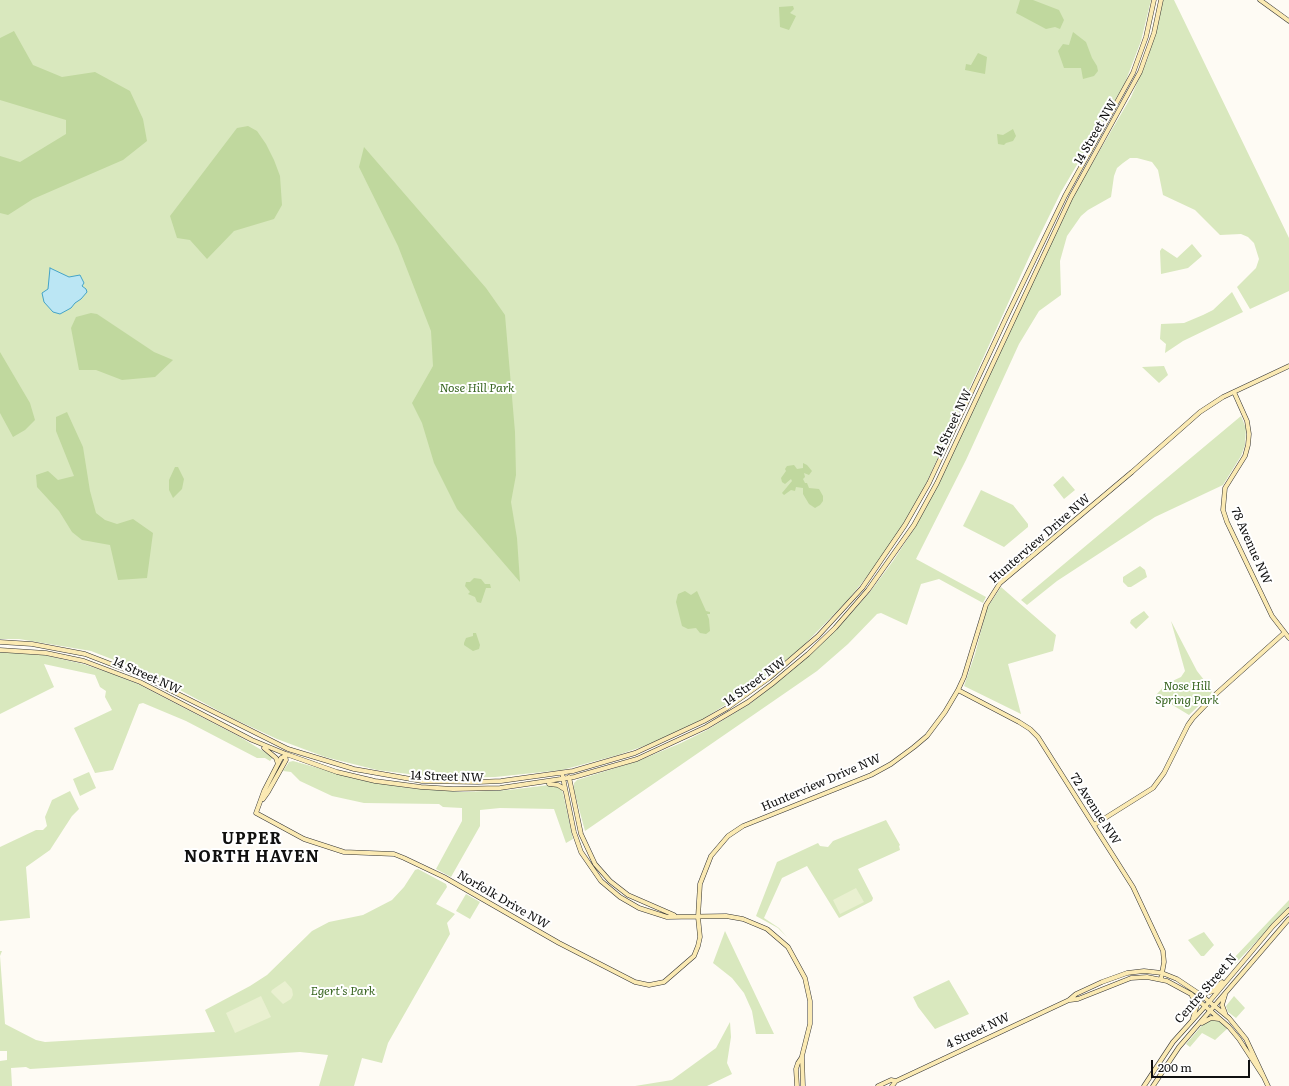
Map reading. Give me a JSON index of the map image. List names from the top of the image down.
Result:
{
  "streets": {
    "main road": [
      "14 Street NW",
      "Hunterview Drive NW",
      "78 Avenue NW",
      "72 Avenue NW",
      "Norfolk Drive NW",
      "Centre Street N",
      "4 Street NW"
    ]
  },
  "crossings": [
    ["Hunterview Drive NW", "78 Avenue NW"],
    ["Hunterview Drive NW", "72 Avenue NW"],
    ["Hunterview Drive NW", "Norfolk Drive NW"],
    ["72 Avenue NW", "4 Street NW"],
    ["Centre Street N", "4 Street NW"]
  ],
  "districts": ["UPPER NORTH HAVEN"],
  "parks": ["Nose Hill Park", "Nose Hill Spring Park", "Egert's Park"],
  "scale_bar": "200 m"
}
